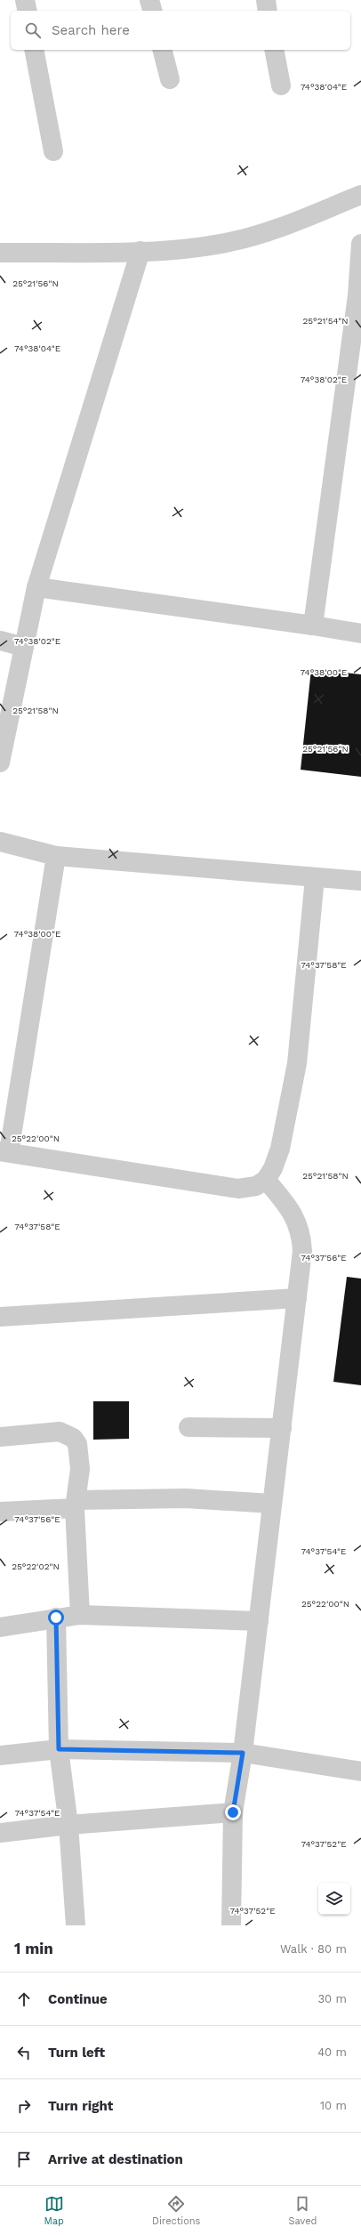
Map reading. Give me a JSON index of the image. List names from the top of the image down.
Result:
{
  "page": {
    "search": "Search here",
    "heading": ["1 min", "Walk · 80 m"],
    "list": [
      ["Continue", "30 m"],
      ["Turn left", "40 m"],
      ["Turn right", "10 m"],
      "Arrive at destination"
    ],
    "nav": ["Map", "Directions", "Saved"]
  },
  "coordinates": [
    "74°38'04\"E",
    "25°21'56\"N",
    "25°21'54\"N",
    "74°38'02\"E",
    "74°38'00\"E",
    "25°21'58\"N",
    "74°37'58\"E",
    "25°22'00\"N",
    "74°37'56\"E",
    "74°37'54\"E",
    "25°22'02\"N",
    "74°37'52\"E"
  ]
}
